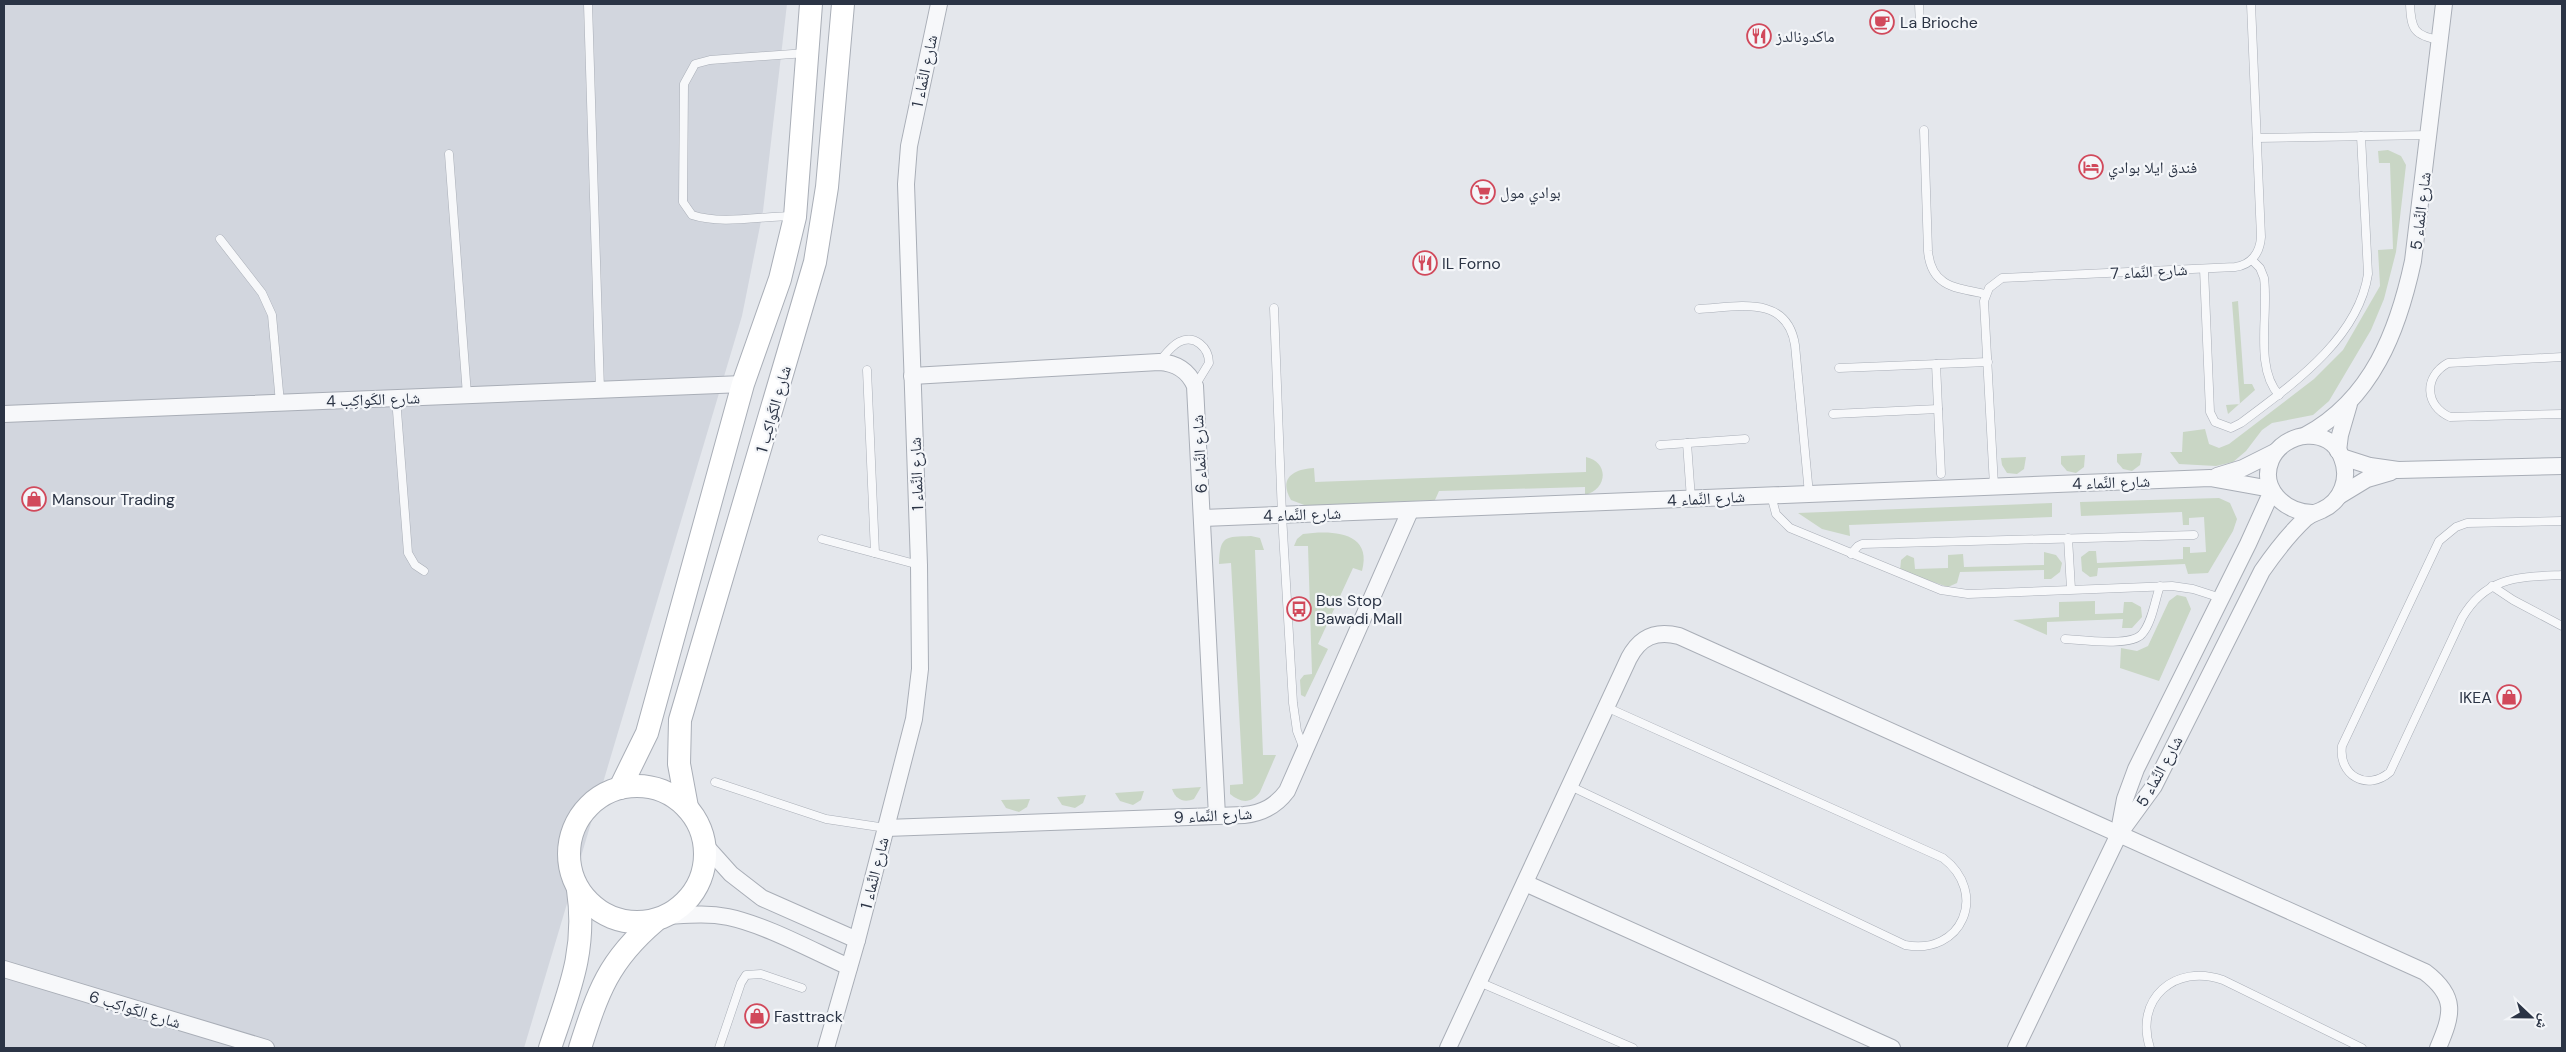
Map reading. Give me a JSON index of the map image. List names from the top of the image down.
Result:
{
  "streets": {
    "street": [
      "شارع النَّماء 1",
      "شارع النَّماء 5",
      "شارع الكَواكِب 4",
      "شارع الكَواكِب 1",
      "شارع النَّماء 6",
      "شارع النَّماء 4",
      "شارع النَّماء 9",
      "شارع الكَواكِب 6"
    ],
    "lane": ["شارع النَّماء 7"]
  },
  "crossings": [
    ["شارع النَّماء 1", "شارع النَّماء 9"],
    ["شارع النَّماء 5", "شارع النَّماء 4"],
    ["شارع النَّماء 6", "شارع النَّماء 4"],
    ["شارع النَّماء 6", "شارع النَّماء 9"],
    ["شارع النَّماء 4", "شارع النَّماء 9"]
  ],
  "places": {
    "cafe": ["La Brioche"],
    "restaurant": ["ماكدونالدز", "IL Forno"],
    "hotel": ["فندق ايلا بوادي"],
    "supermarket": ["بوادي مول"],
    "shop": ["Mansour Trading", "IKEA", "Fasttrack"],
    "bus stop": ["Bus Stop Bawadi Mall"]
  },
  "north": "right"
}
